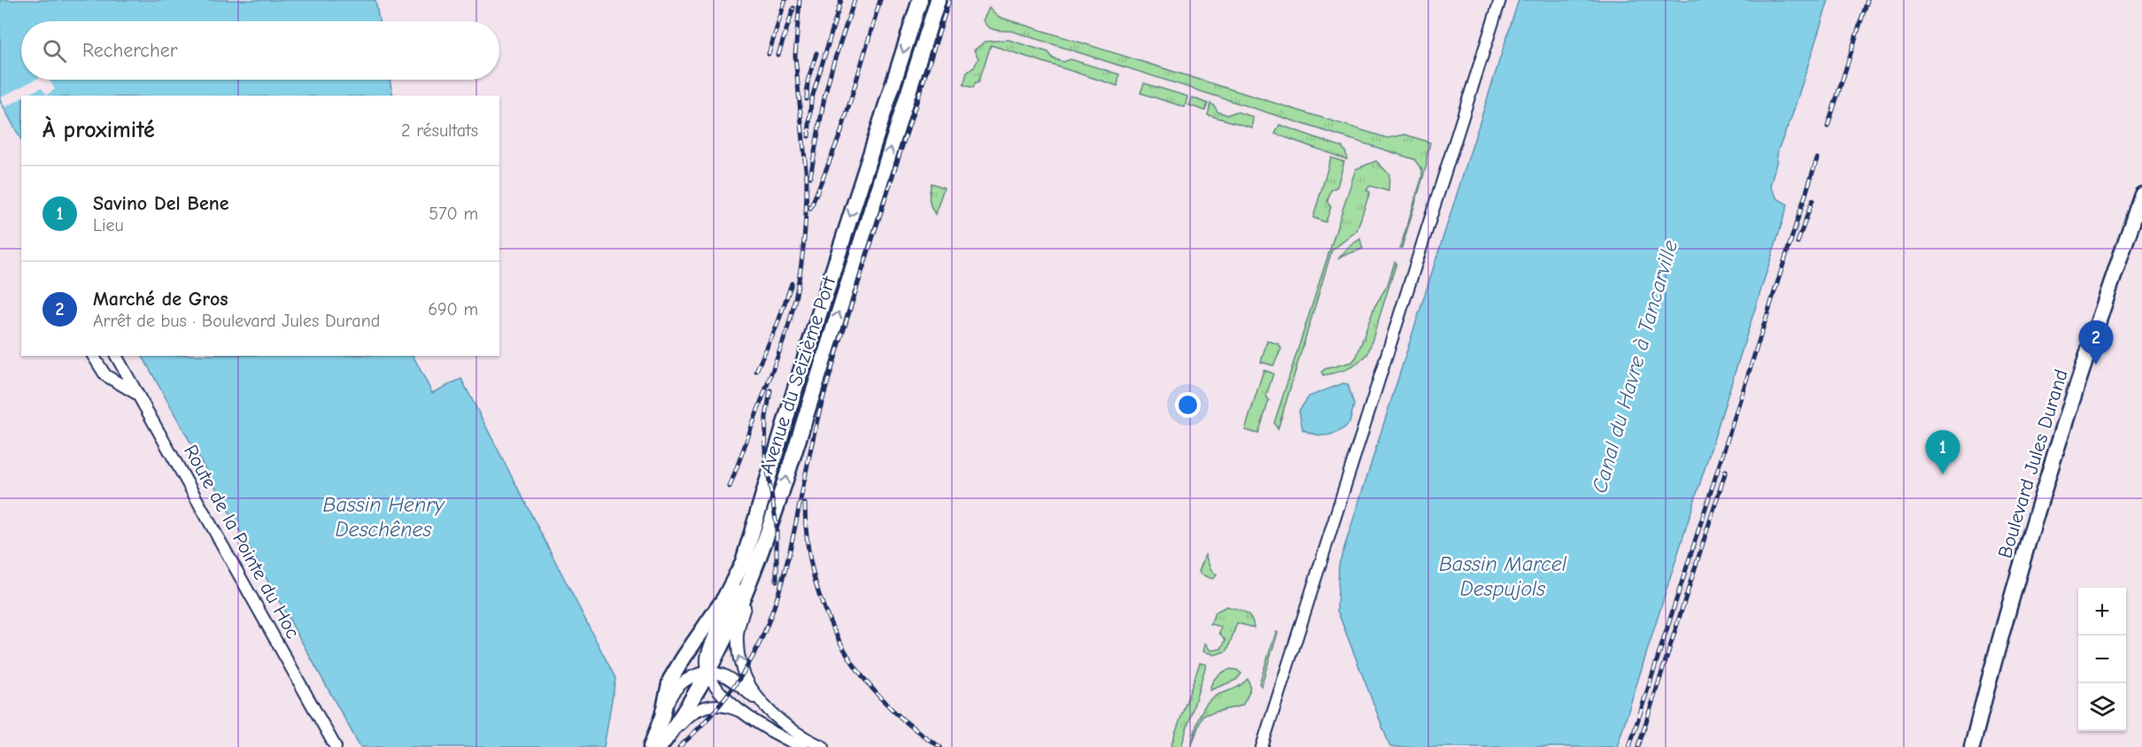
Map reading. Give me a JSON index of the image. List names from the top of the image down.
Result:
{
  "streets": {
    "main road": ["Avenue du Seizième Port", "Boulevard Jules Durand"],
    "street": ["Route de la Pointe du Hoc"]
  },
  "water": ["Canal du Havre à Tancarville", "Bassin Henry Deschênes", "Bassin Marcel Despujols"],
  "page": {
    "search": "Rechercher",
    "heading": ["À proximité", "2 résultats"],
    "list": [
      {
        "mark": "1",
        "name": "Savino Del Bene",
        "note": "Lieu",
        "value": "570 m"
      },
      {
        "mark": "2",
        "name": "Marché de Gros",
        "note": "Arrêt de bus · Boulevard Jules Durand",
        "value": "690 m"
      }
    ],
    "pins": ["2", "1"],
    "map_buttons": ["+", "−"]
  }
}
